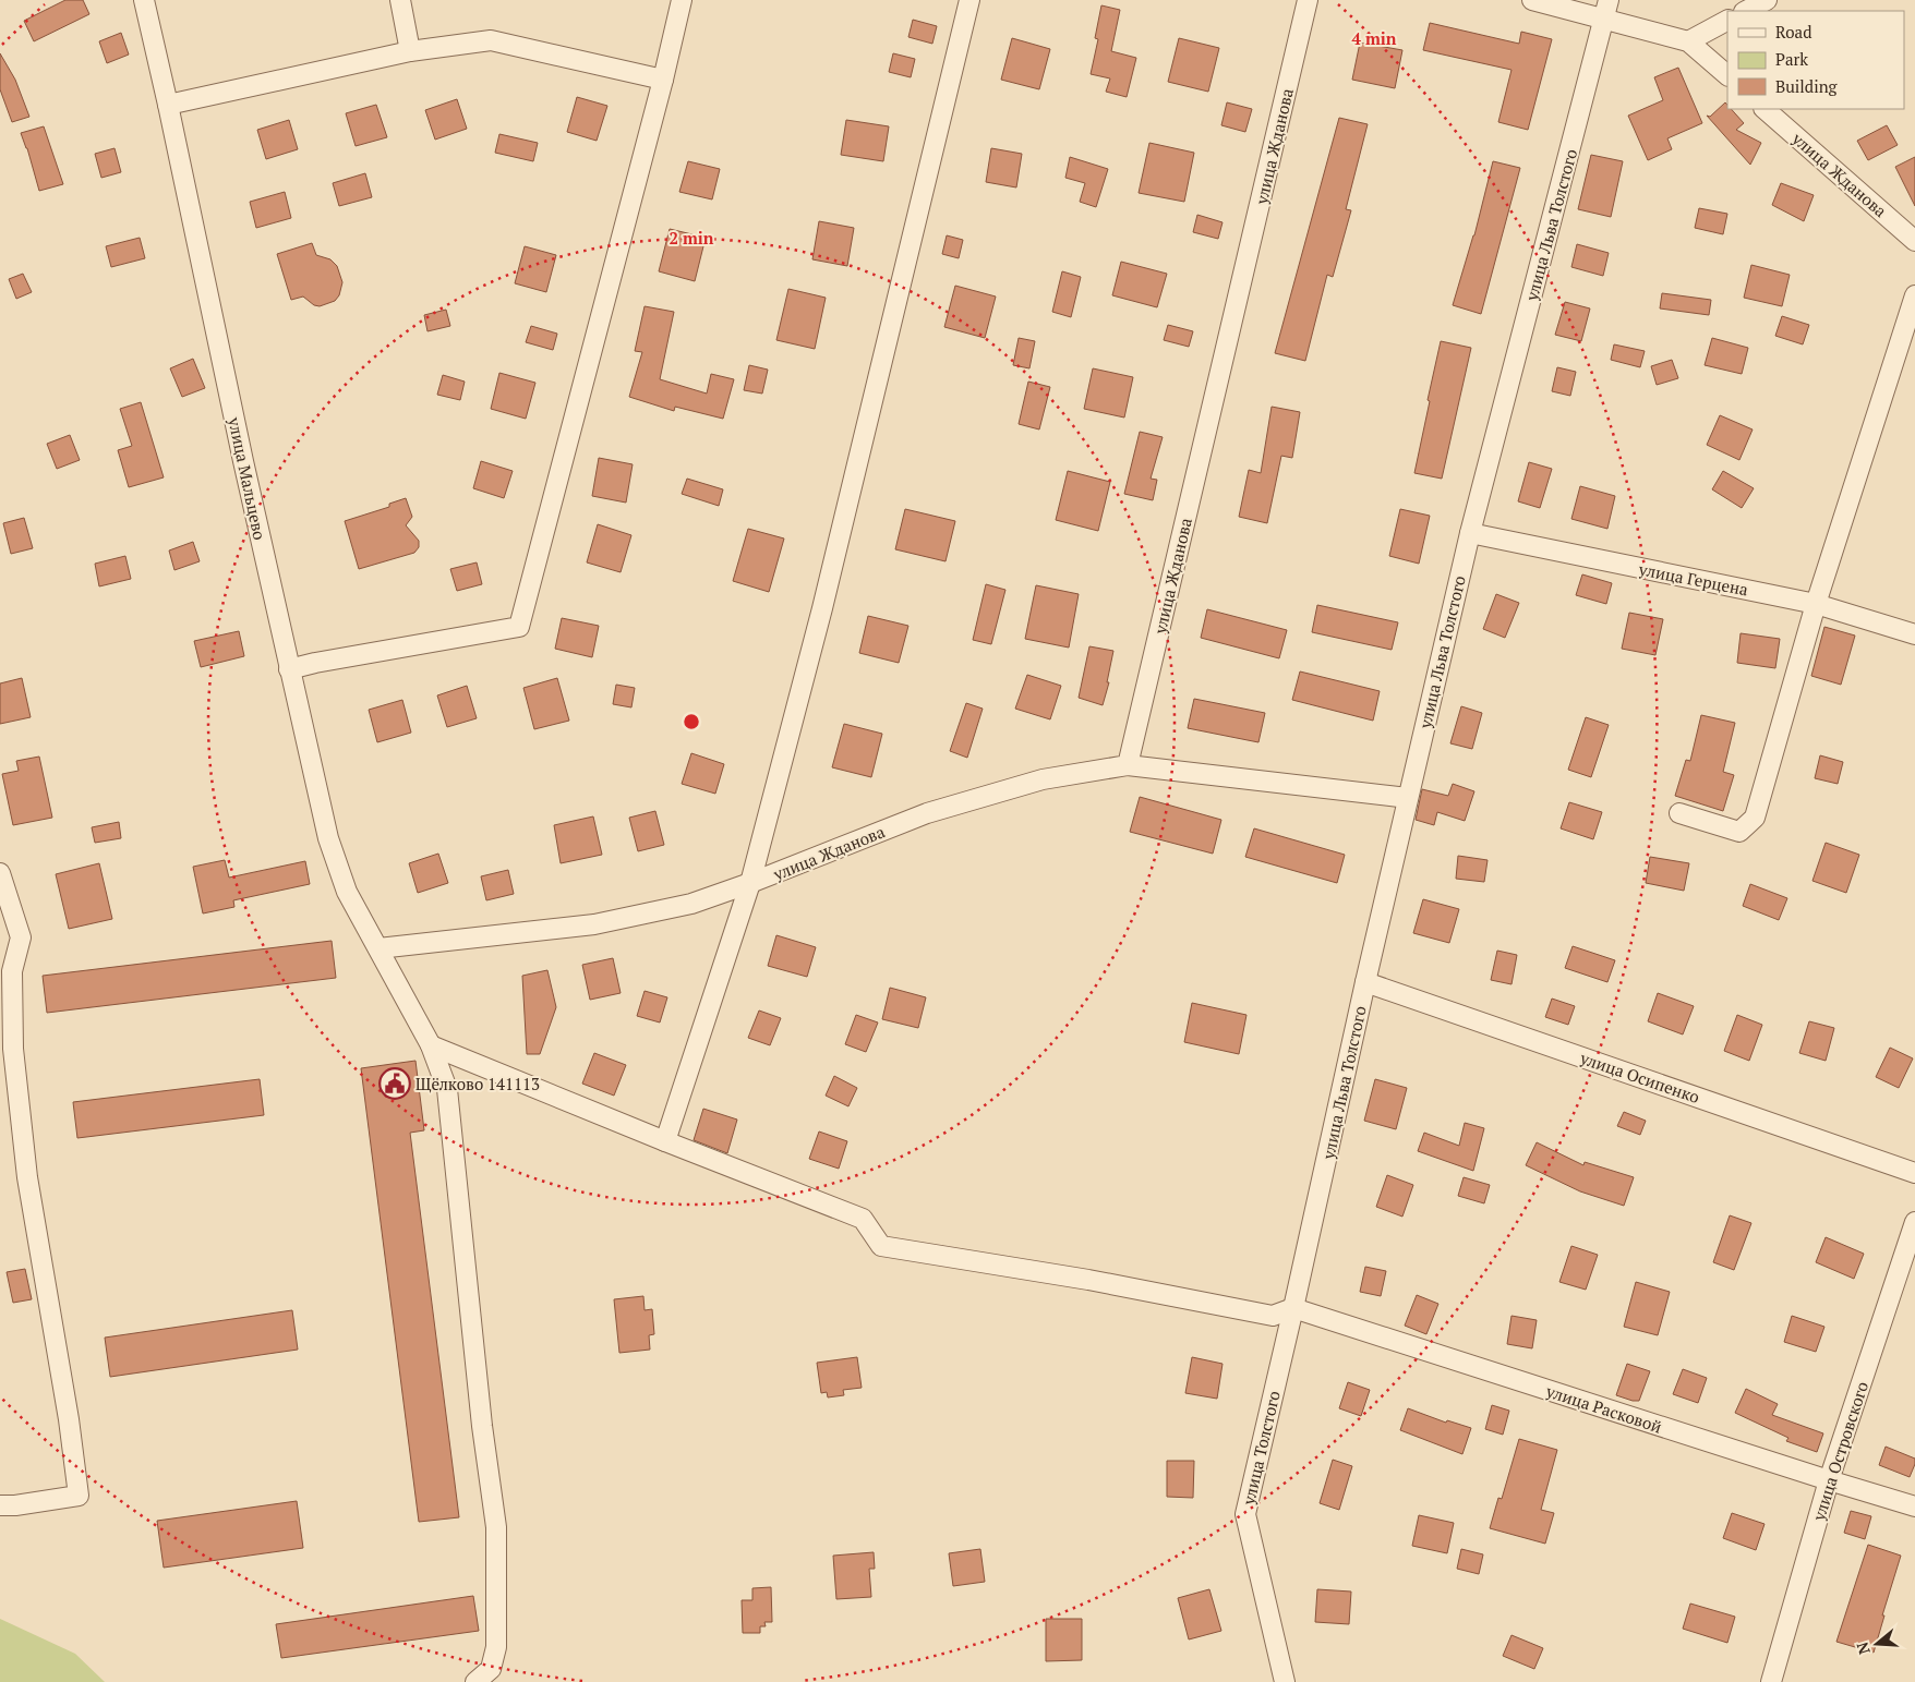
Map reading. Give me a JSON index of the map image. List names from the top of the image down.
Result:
{
  "streets": {
    "street": [
      "улица Жданова",
      "улица Льва Толстого",
      "улица Мальцево",
      "улица Герцена",
      "улица Осипенко",
      "улица Расковой",
      "улица Толстого",
      "улица Островского"
    ]
  },
  "crossings": [
    ["улица Жданова", "улица Мальцево"],
    ["улица Льва Толстого", "улица Герцена"],
    ["улица Льва Толстого", "улица Осипенко"],
    ["улица Льва Толстого", "улица Расковой"],
    ["улица Льва Толстого", "улица Толстого"],
    ["улица Расковой", "улица Толстого"],
    ["улица Расковой", "улица Островского"]
  ],
  "places": {
    "public building": ["Щёлково 141113"]
  },
  "legend": ["Road", "Park", "Building"],
  "north": "left",
  "rings": ["4 min", "2 min"]
}
